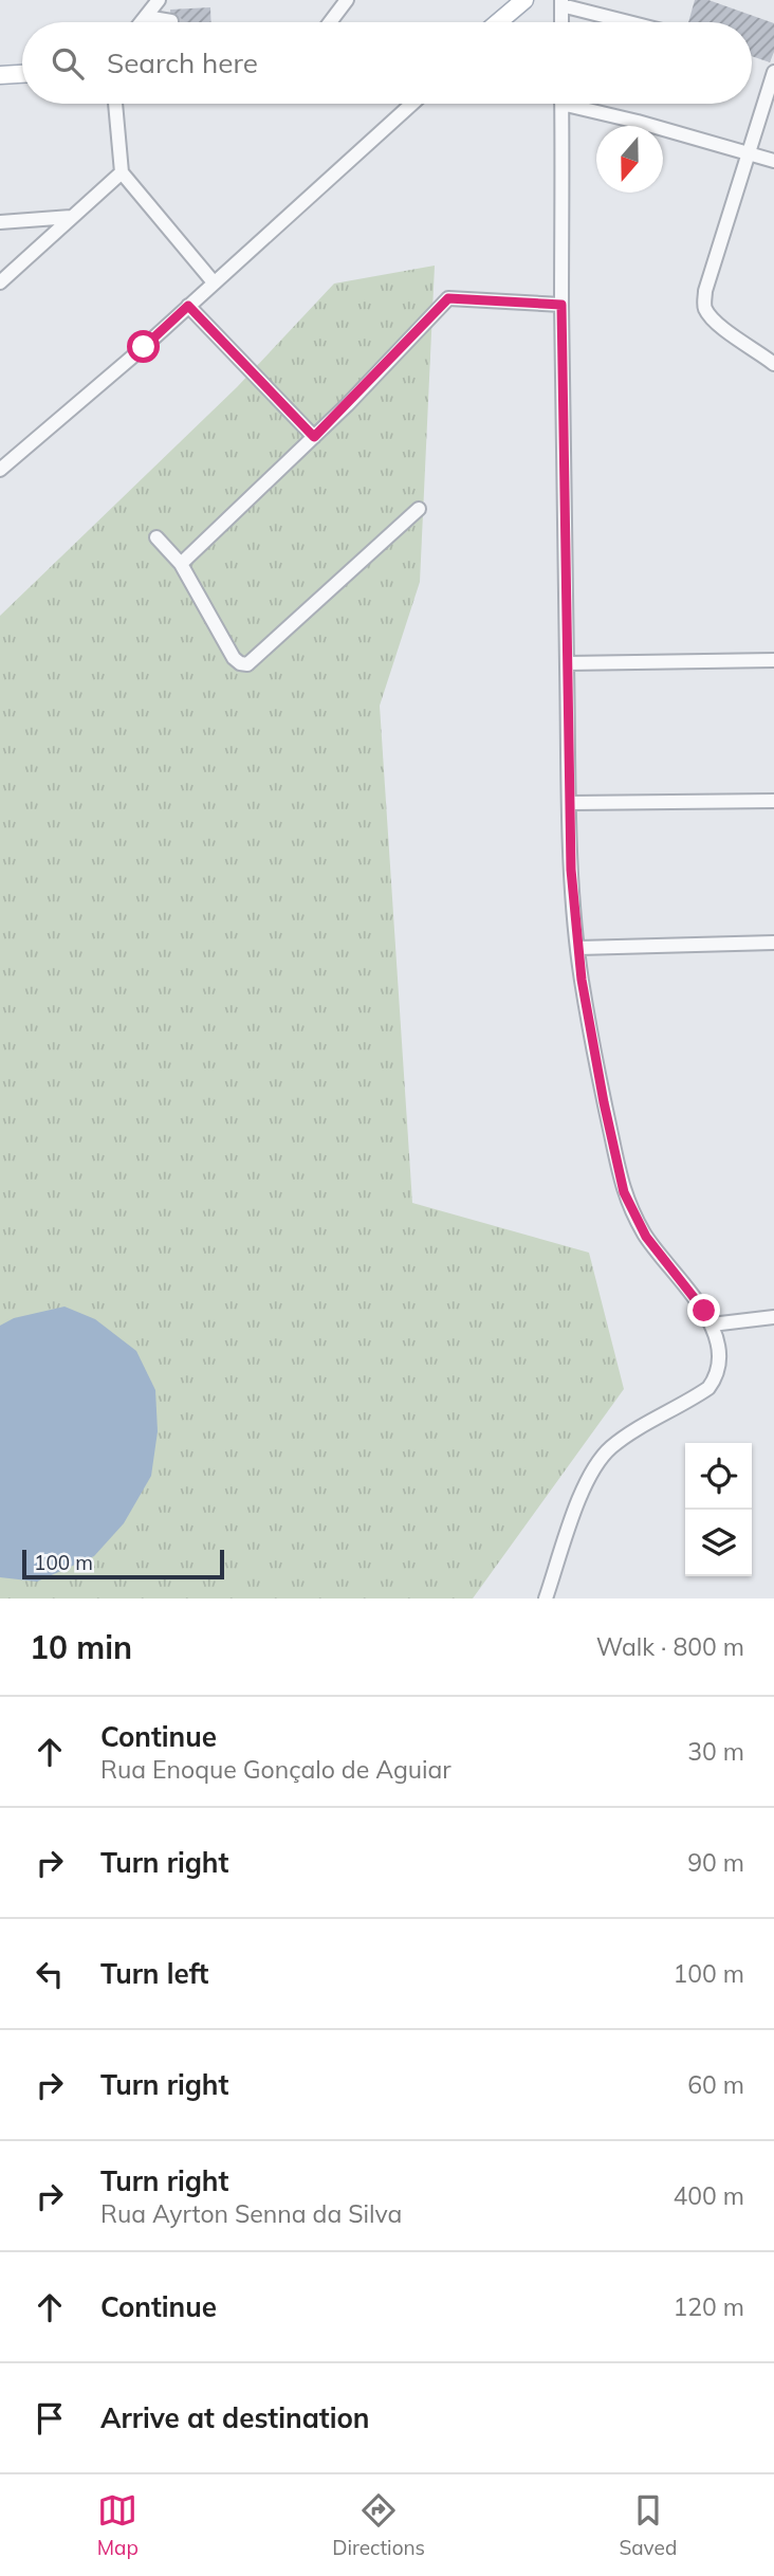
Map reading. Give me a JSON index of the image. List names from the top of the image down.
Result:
{
  "scale_bar": "100 m",
  "north": "bottom",
  "page": {
    "search": "Search here",
    "scale": "100 m",
    "heading": ["10 min", "Walk · 800 m"],
    "list": [
      ["Continue", "Rua Enoque Gonçalo de Aguiar", "30 m"],
      ["Turn right", "90 m"],
      ["Turn left", "100 m"],
      ["Turn right", "60 m"],
      ["Turn right", "Rua Ayrton Senna da Silva", "400 m"],
      ["Continue", "120 m"],
      "Arrive at destination"
    ],
    "nav": ["Map", "Directions", "Saved"]
  }
}
